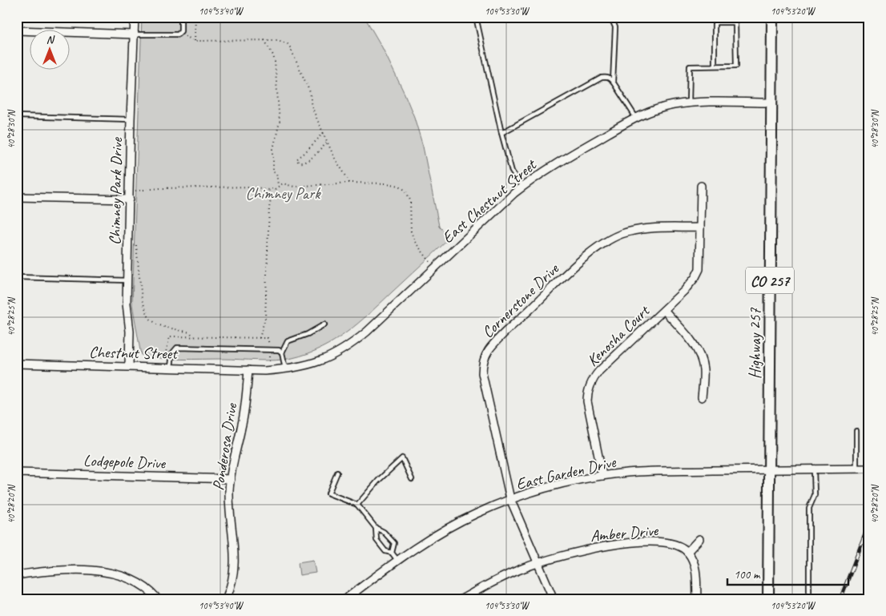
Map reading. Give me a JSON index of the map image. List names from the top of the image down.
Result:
{
  "streets": {
    "main road": ["CO 257", "Highway 257"],
    "street": [
      "Chimney Park Drive",
      "East Chestnut Street",
      "Cornerstone Drive",
      "Kenosha Court",
      "Chestnut Street",
      "Ponderosa Drive",
      "Lodgepole Drive",
      "East Garden Drive",
      "Amber Drive"
    ]
  },
  "crossings": [
    ["Chimney Park Drive", "Chestnut Street"],
    ["East Chestnut Street", "Highway 257"],
    ["East Chestnut Street", "Chestnut Street"],
    ["East Chestnut Street", "Ponderosa Drive"],
    ["Cornerstone Drive", "Kenosha Court"],
    ["Cornerstone Drive", "East Garden Drive"],
    ["Cornerstone Drive", "Amber Drive"],
    ["Kenosha Court", "East Garden Drive"],
    ["Highway 257", "East Garden Drive"],
    ["Chestnut Street", "Ponderosa Drive"],
    ["Ponderosa Drive", "Lodgepole Drive"]
  ],
  "parks": ["Chimney Park"],
  "scale_bar": "100 m",
  "north": "top",
  "coordinates": [
    "104°53'40\"W",
    "104°53'30\"W",
    "104°53'20\"W",
    "40°28'30\"N",
    "40°28'25\"N",
    "40°28'20\"N"
  ]
}
